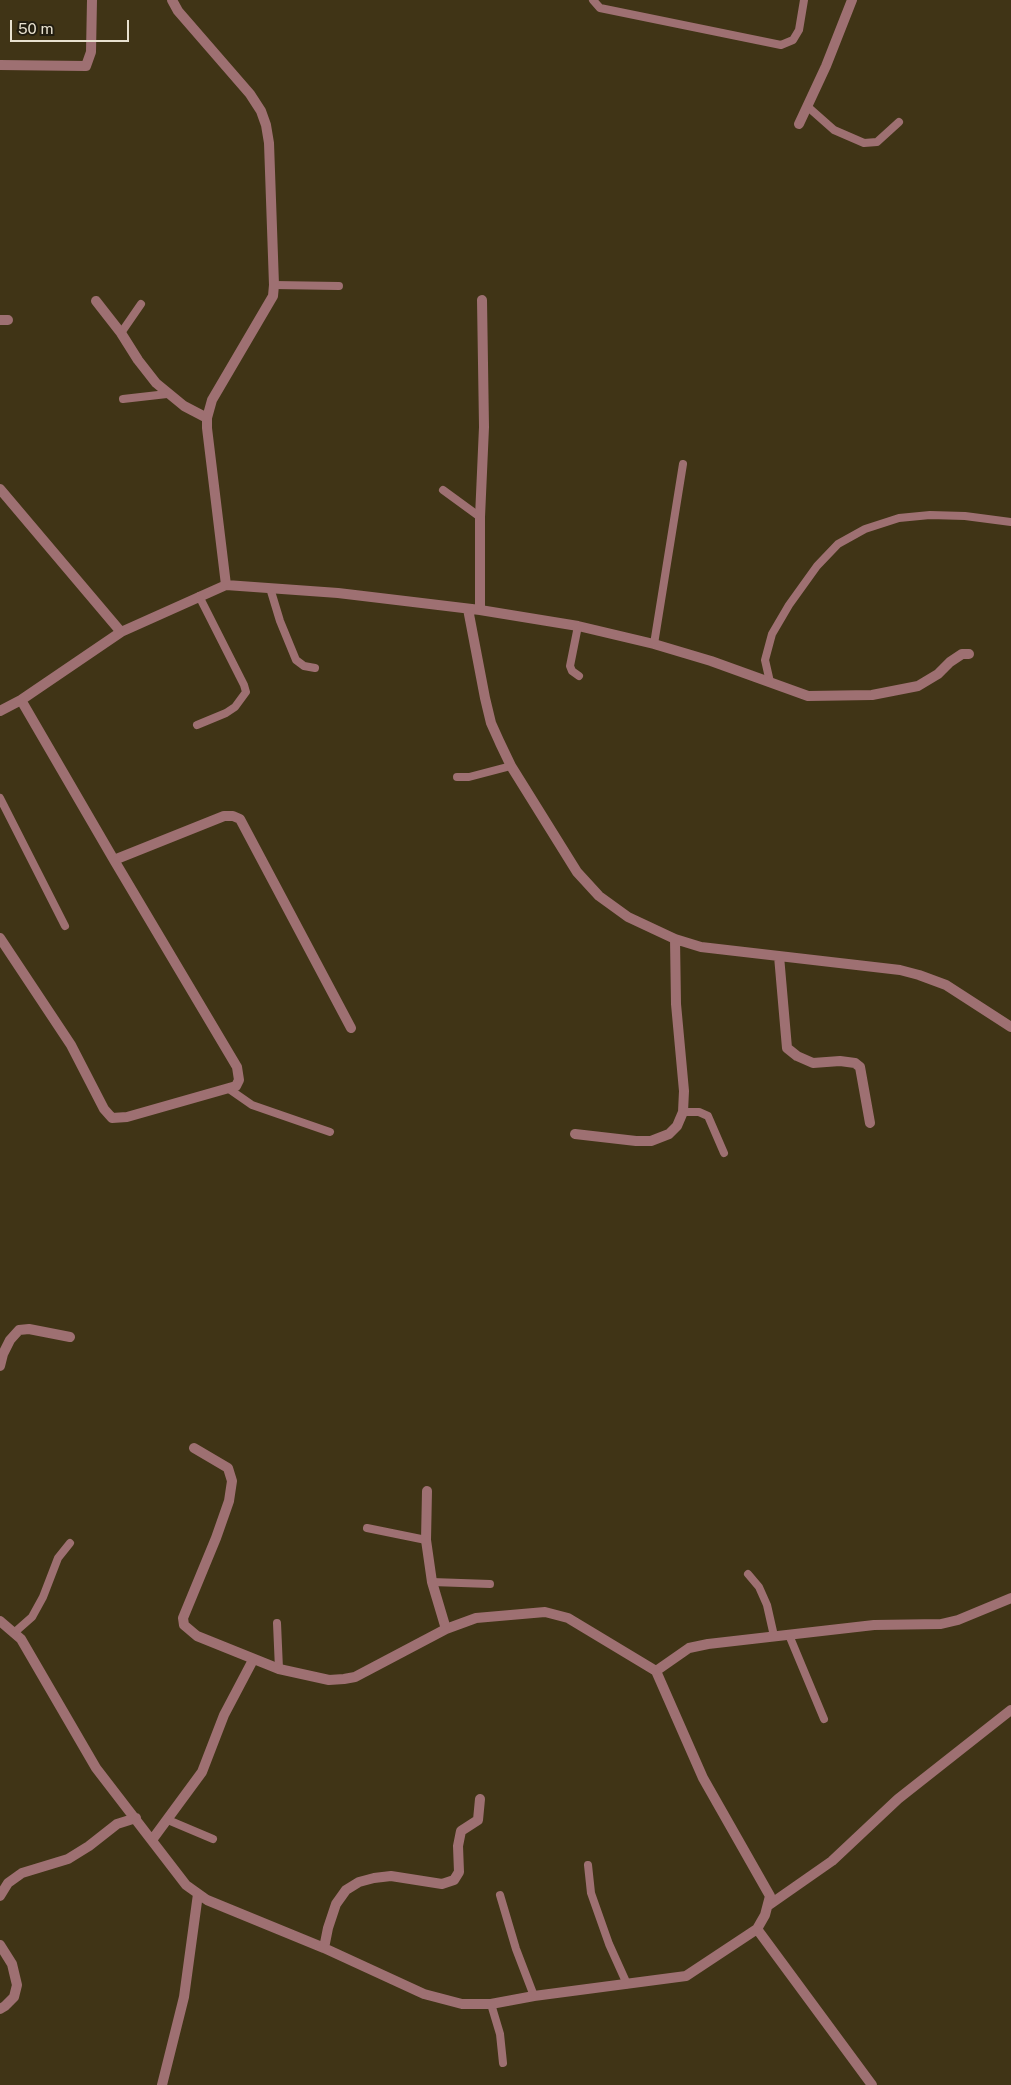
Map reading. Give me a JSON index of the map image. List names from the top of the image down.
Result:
{
  "scale_bar": "50 m"
}
